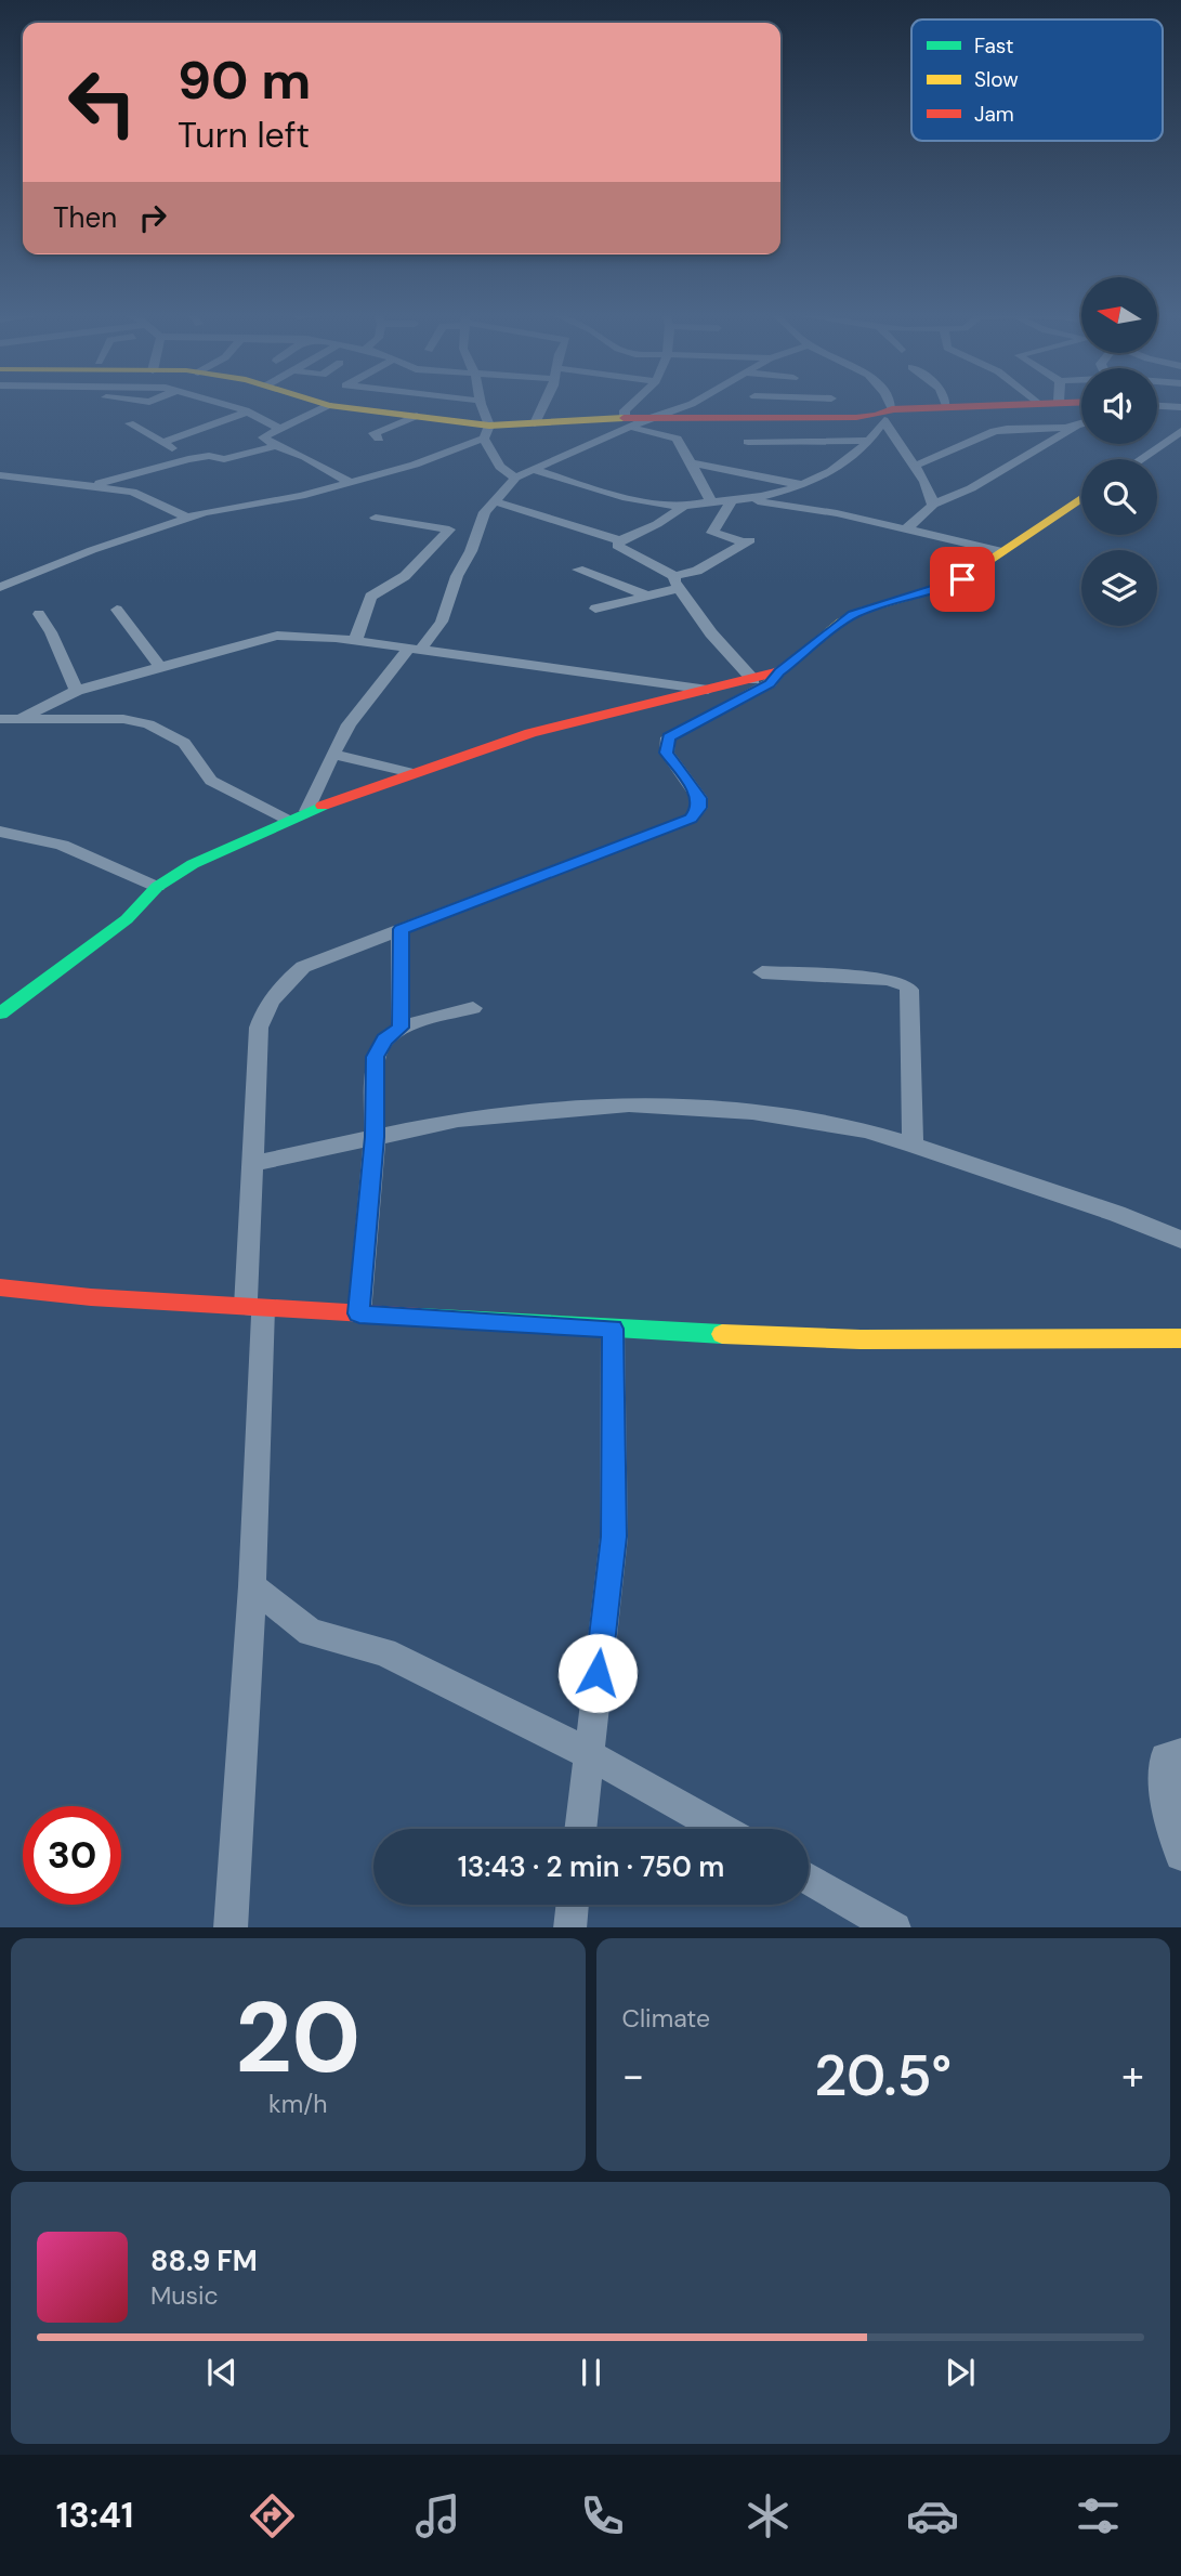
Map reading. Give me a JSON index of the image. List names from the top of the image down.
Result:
{
  "legend": ["Fast", "Slow", "Jam"],
  "north": "left",
  "page": {
    "turn": ["90 m", "Turn left"],
    "then": "Then",
    "limit": "30",
    "trip": "13:43 · 2 min · 750 m",
    "tile": [
      ["20", "km/h"],
      "Climate"
    ],
    "heat": ["−", "20.5°", "+"],
    "song": ["88.9 FM", "Music"],
    "tabs": "13:41"
  }
}
